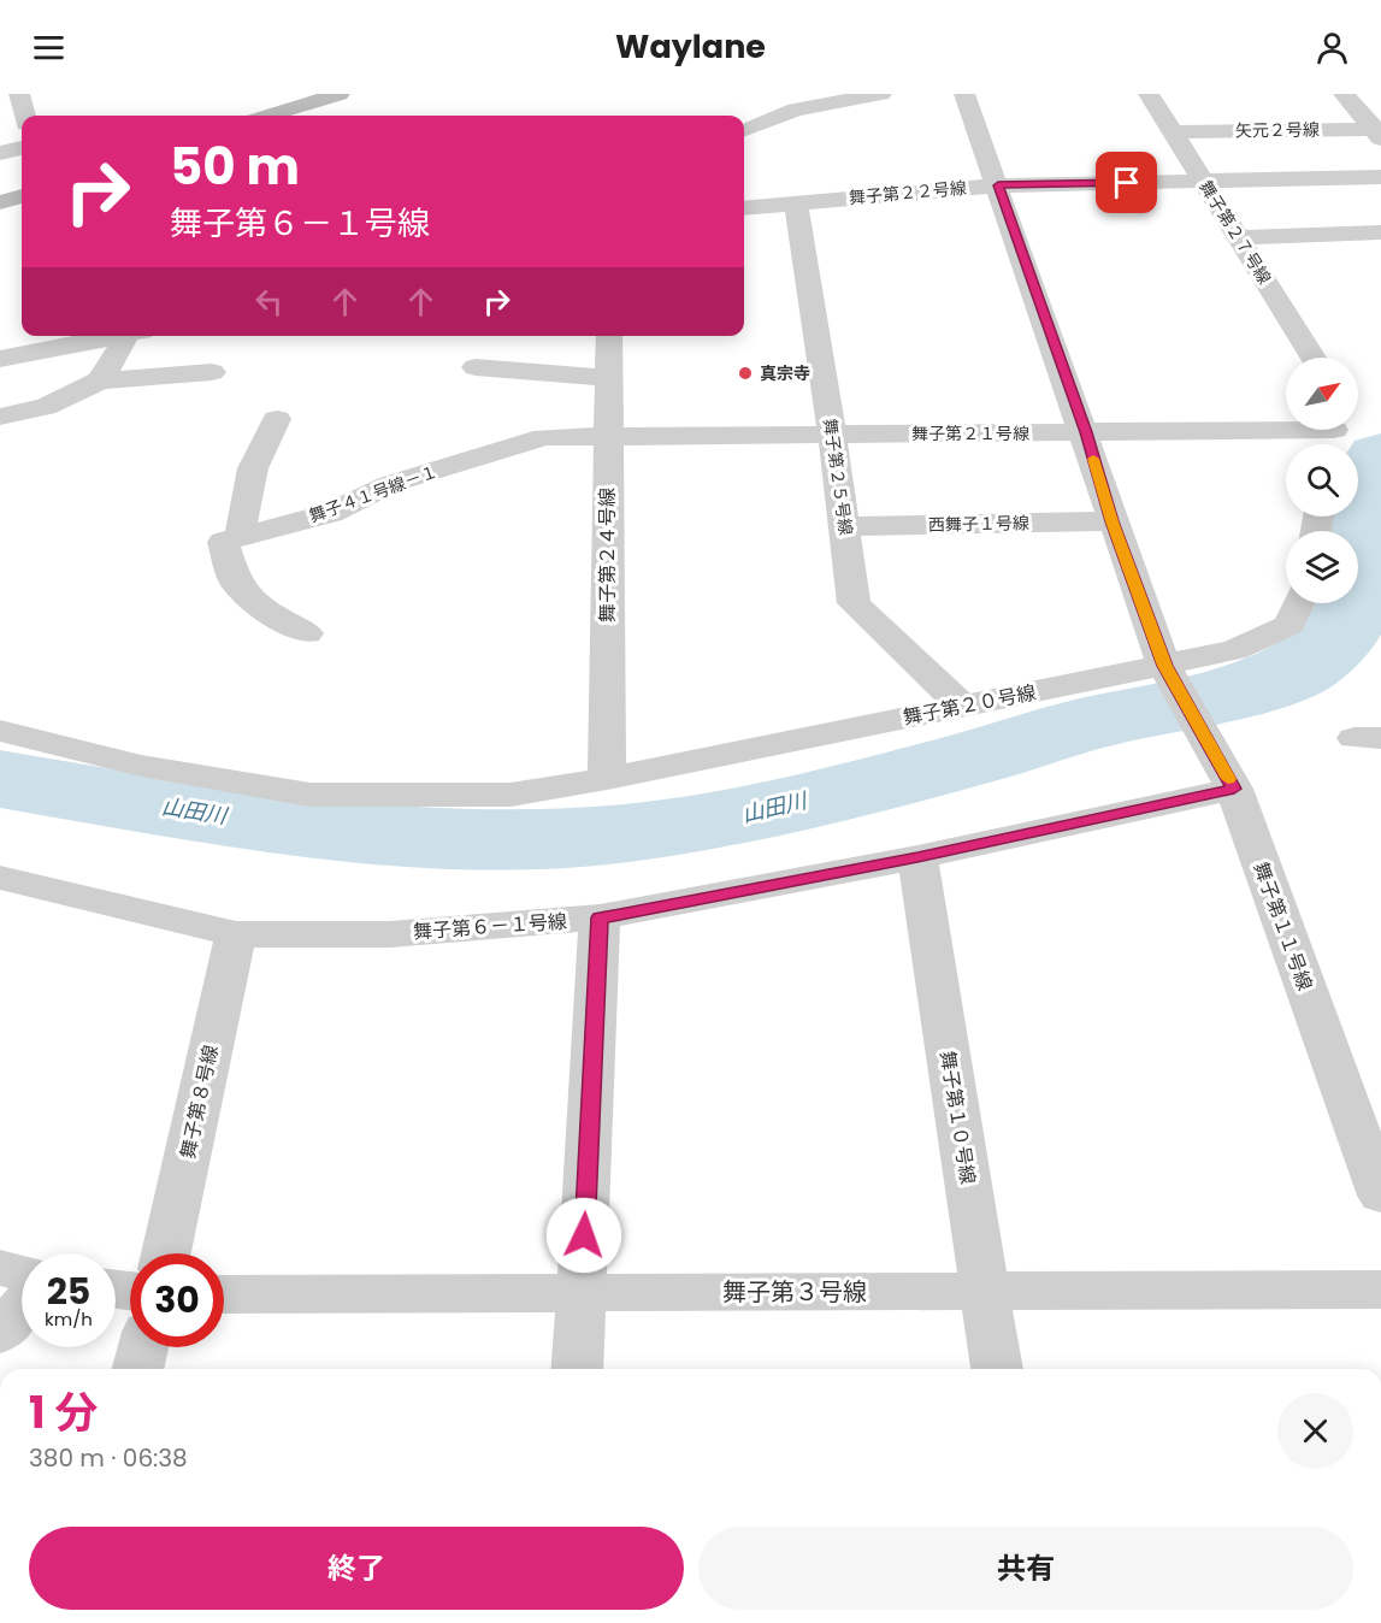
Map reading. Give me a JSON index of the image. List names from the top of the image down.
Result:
{
  "streets": {
    "street": [
      "矢元２号線",
      "舞子第２２号線",
      "舞子第２７号線",
      "舞子第２１号線",
      "舞子第２５号線",
      "舞子４１号線－１",
      "西舞子１号線",
      "舞子第２４号線",
      "舞子第２０号線",
      "舞子第６－１号線",
      "舞子第１１号線",
      "舞子第８号線",
      "舞子第１０号線",
      "舞子第３号線"
    ]
  },
  "crossings": [
    ["矢元２号線", "舞子第２７号線"],
    ["舞子第２２号線", "舞子第２７号線"],
    ["舞子第２２号線", "舞子第２５号線"],
    ["舞子第２２号線", "舞子第１１号線"],
    ["舞子第２１号線", "舞子第２５号線"],
    ["舞子第２１号線", "舞子４１号線－１"],
    ["舞子第２１号線", "舞子第２４号線"],
    ["舞子第２１号線", "舞子第１１号線"],
    ["舞子第２５号線", "西舞子１号線"],
    ["舞子第２５号線", "舞子第２０号線"],
    ["舞子４１号線－１", "舞子第２４号線"],
    ["西舞子１号線", "舞子第１１号線"],
    ["舞子第２４号線", "舞子第２０号線"],
    ["舞子第２０号線", "舞子第１１号線"],
    ["舞子第６－１号線", "舞子第１１号線"],
    ["舞子第６－１号線", "舞子第８号線"],
    ["舞子第６－１号線", "舞子第１０号線"],
    ["舞子第１０号線", "舞子第３号線"]
  ],
  "water": ["山田川"],
  "places": ["真宗寺"],
  "north": "top right",
  "page": {
    "header": "Waylane",
    "turn": ["50 m", "舞子第６－１号線"],
    "speed": "25 km/h",
    "limit": "30",
    "heading": ["1 分", "380 m · 06:38"],
    "buttons": ["終了", "共有"]
  }
}
